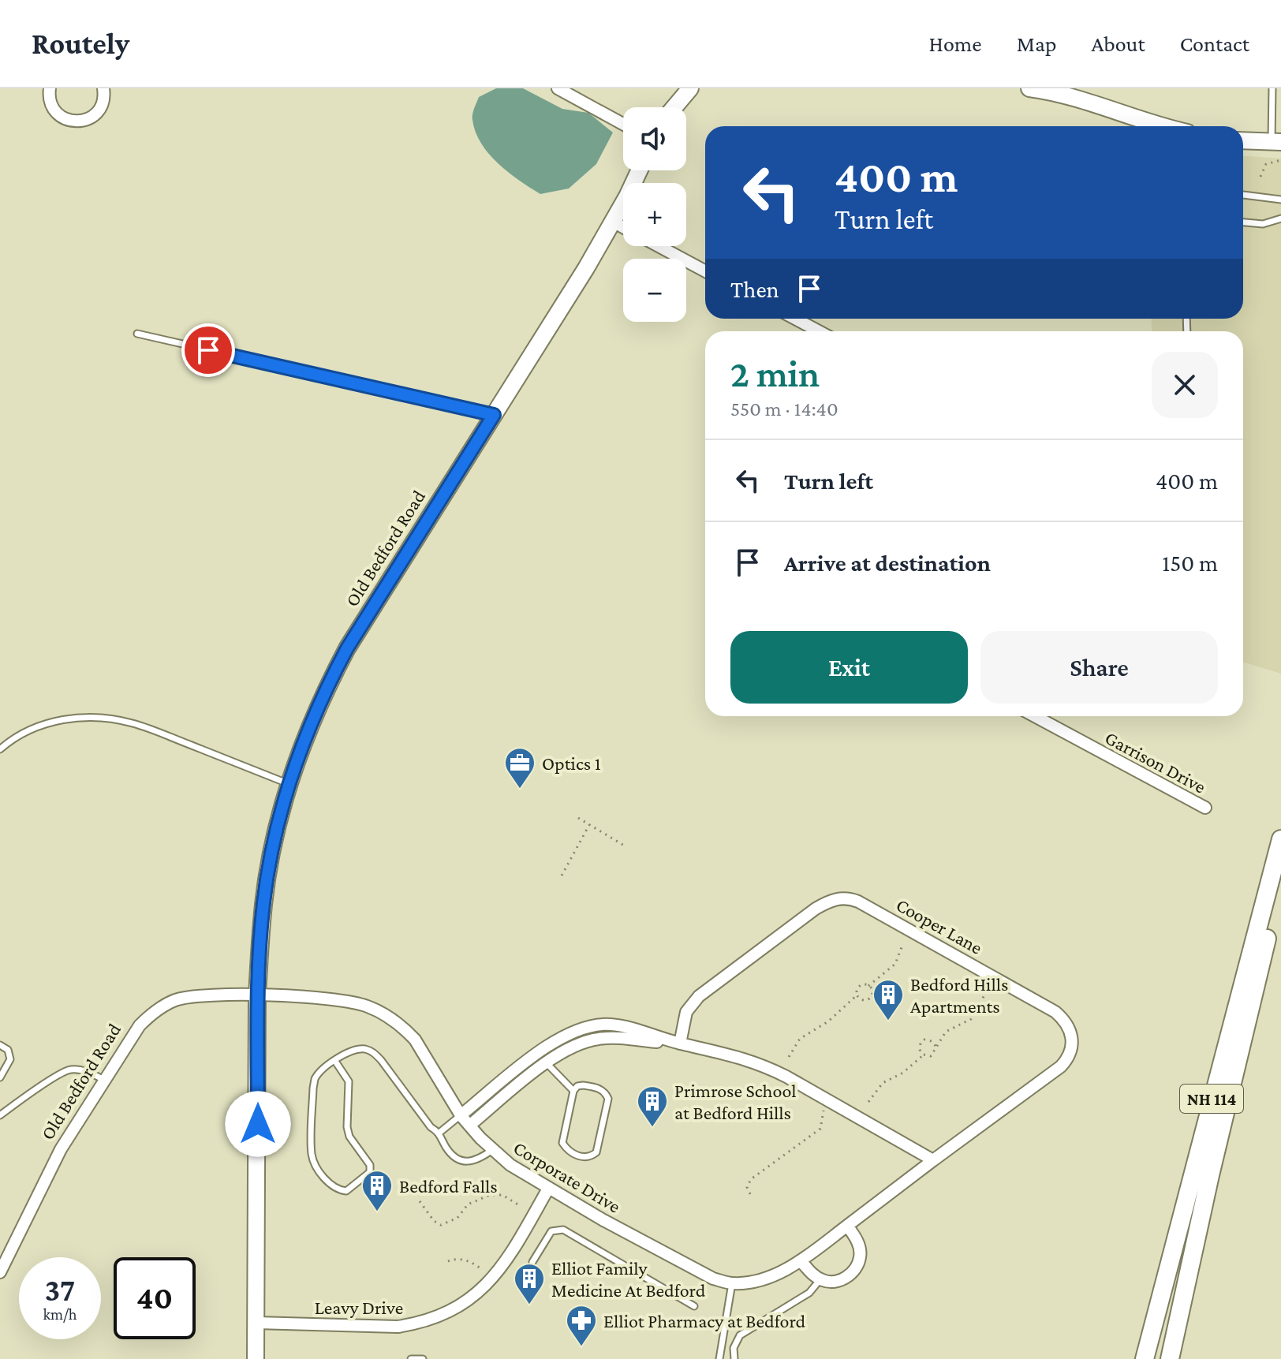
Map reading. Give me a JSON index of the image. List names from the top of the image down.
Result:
{
  "streets": {
    "main road": ["NH 114"],
    "street": [
      "Old Bedford Road",
      "Garrison Drive",
      "Cooper Lane",
      "Corporate Drive",
      "Leavy Drive"
    ]
  },
  "crossings": [
    ["Old Bedford Road", "Corporate Drive"],
    ["Old Bedford Road", "Leavy Drive"],
    ["Cooper Lane", "Corporate Drive"],
    ["Corporate Drive", "Leavy Drive"]
  ],
  "places": {
    "office": ["Optics 1"],
    "building": [
      "Bedford Hills Apartments",
      "Primrose School at Bedford Hills",
      "Bedford Falls",
      "Elliot Family Medicine At Bedford"
    ],
    "pharmacy": ["Elliot Pharmacy at Bedford"]
  },
  "page": {
    "header": "Routely",
    "nav": [
      "Home",
      "Map",
      "About",
      "Contact"
    ],
    "map_buttons": ["+", "−"],
    "turn": ["400 m", "Turn left"],
    "then": "Then",
    "heading": ["2 min", "550 m · 14:40"],
    "list": [
      {
        "name": "Turn left",
        "value": "400 m"
      },
      {
        "name": "Arrive at destination",
        "value": "150 m"
      }
    ],
    "buttons": ["Exit", "Share"],
    "speed": "37 km/h",
    "limit": "40"
  }
}
